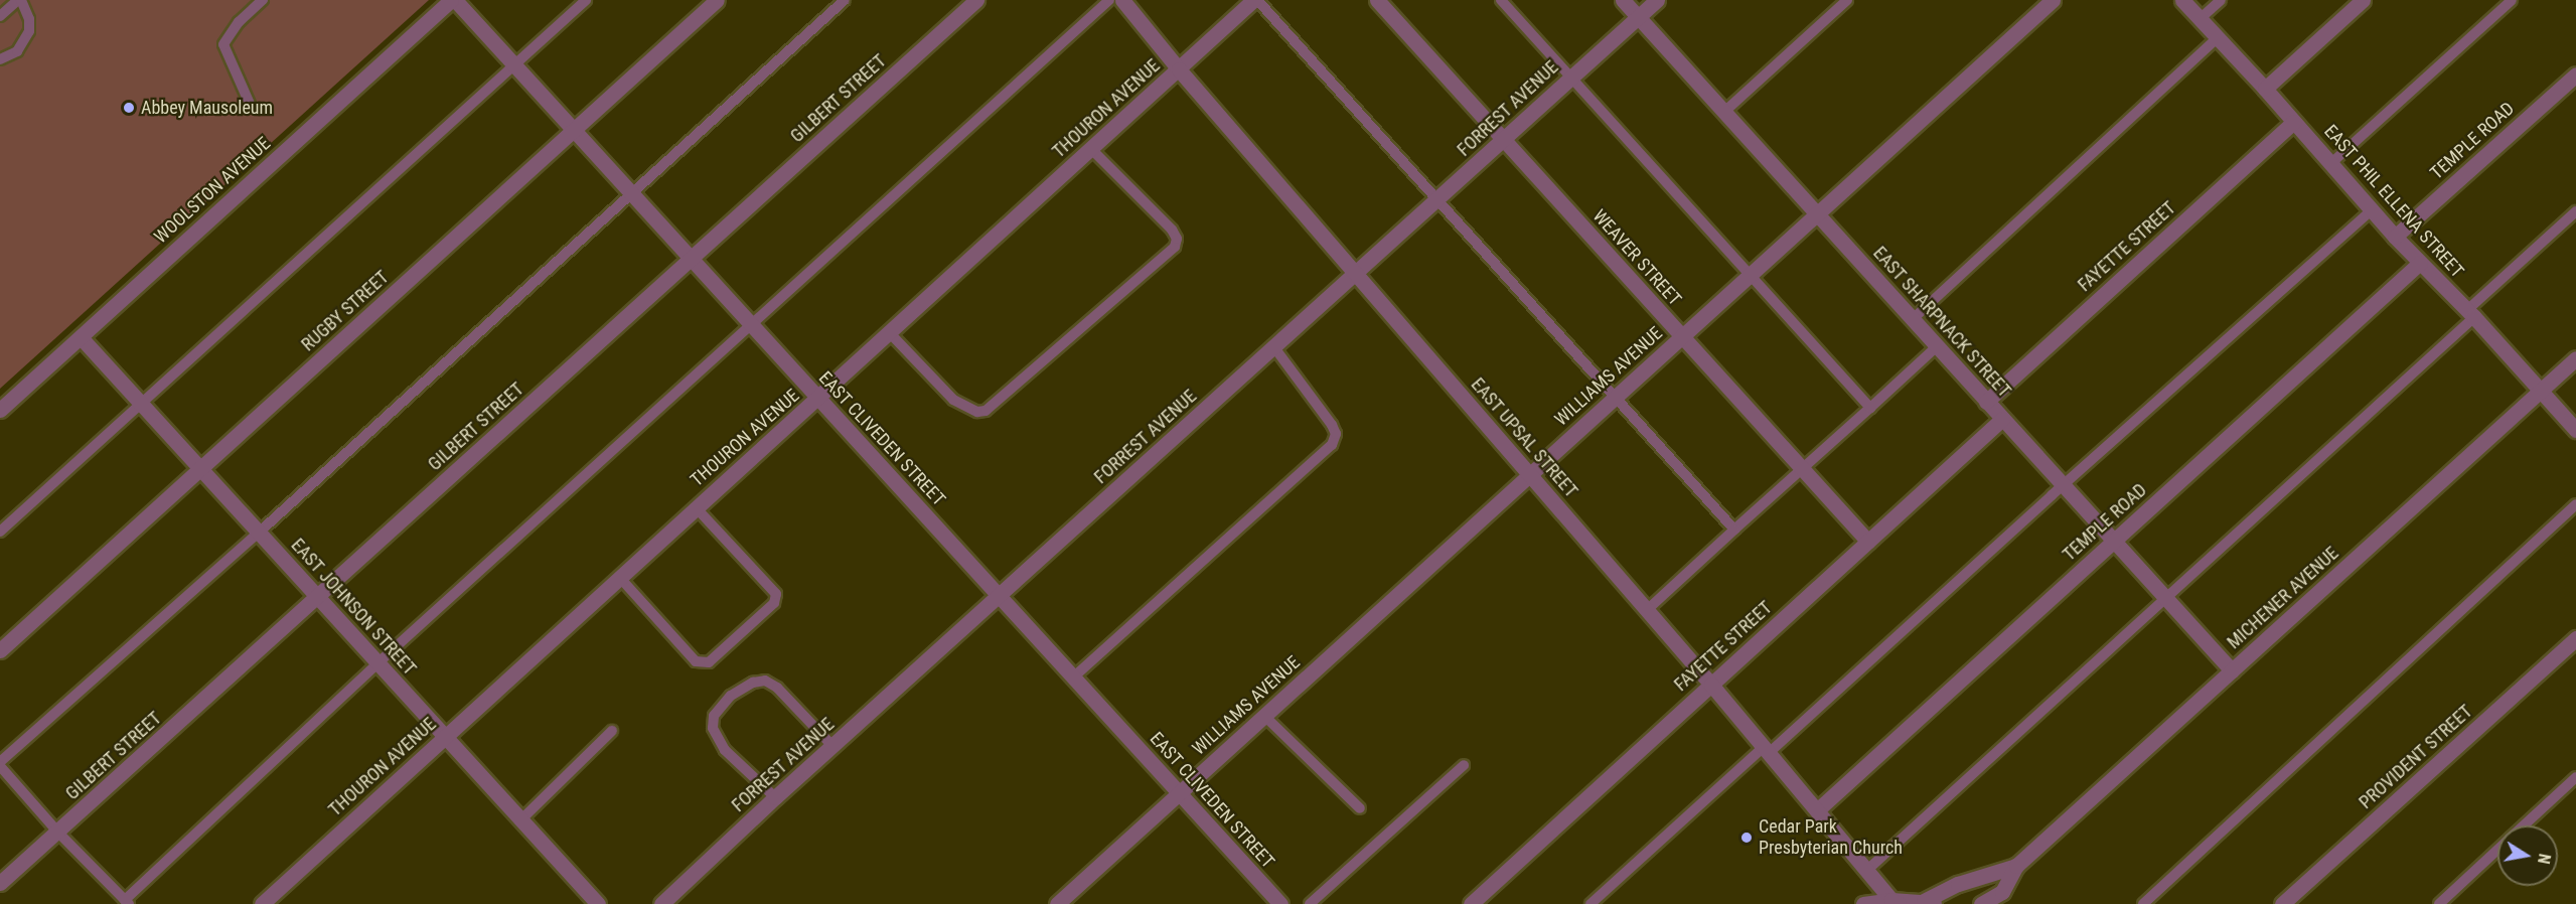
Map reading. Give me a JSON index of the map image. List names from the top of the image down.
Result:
{
  "streets": {
    "street": [
      "GILBERT STREET",
      "THOURON AVENUE",
      "FORREST AVENUE",
      "TEMPLE ROAD",
      "WOOLSTON AVENUE",
      "EAST PHIL ELLENA STREET",
      "FAYETTE STREET",
      "WEAVER STREET",
      "RUGBY STREET",
      "EAST SHARPNACK STREET",
      "WILLIAMS AVENUE",
      "EAST UPSAL STREET",
      "EAST CLIVEDEN STREET",
      "MICHENER AVENUE",
      "EAST JOHNSON STREET",
      "PROVIDENT STREET"
    ]
  },
  "crossings": [
    ["GILBERT STREET", "EAST CLIVEDEN STREET"],
    ["GILBERT STREET", "EAST JOHNSON STREET"],
    ["THOURON AVENUE", "EAST UPSAL STREET"],
    ["THOURON AVENUE", "EAST CLIVEDEN STREET"],
    ["THOURON AVENUE", "EAST JOHNSON STREET"],
    ["FORREST AVENUE", "WEAVER STREET"],
    ["FORREST AVENUE", "EAST SHARPNACK STREET"],
    ["FORREST AVENUE", "EAST UPSAL STREET"],
    ["FORREST AVENUE", "EAST CLIVEDEN STREET"],
    ["TEMPLE ROAD", "EAST PHIL ELLENA STREET"],
    ["TEMPLE ROAD", "EAST SHARPNACK STREET"],
    ["TEMPLE ROAD", "EAST UPSAL STREET"],
    ["WOOLSTON AVENUE", "EAST CLIVEDEN STREET"],
    ["WOOLSTON AVENUE", "EAST JOHNSON STREET"],
    ["EAST PHIL ELLENA STREET", "FAYETTE STREET"],
    ["EAST PHIL ELLENA STREET", "MICHENER AVENUE"],
    ["FAYETTE STREET", "WEAVER STREET"],
    ["FAYETTE STREET", "EAST SHARPNACK STREET"],
    ["FAYETTE STREET", "EAST UPSAL STREET"],
    ["WEAVER STREET", "WILLIAMS AVENUE"],
    ["RUGBY STREET", "EAST CLIVEDEN STREET"],
    ["RUGBY STREET", "EAST JOHNSON STREET"],
    ["EAST SHARPNACK STREET", "WILLIAMS AVENUE"],
    ["EAST SHARPNACK STREET", "MICHENER AVENUE"],
    ["WILLIAMS AVENUE", "EAST UPSAL STREET"],
    ["WILLIAMS AVENUE", "EAST CLIVEDEN STREET"],
    ["EAST UPSAL STREET", "MICHENER AVENUE"]
  ],
  "places": ["Abbey Mausoleum", "Cedar Park Presbyterian Church"],
  "north": "right"
}
